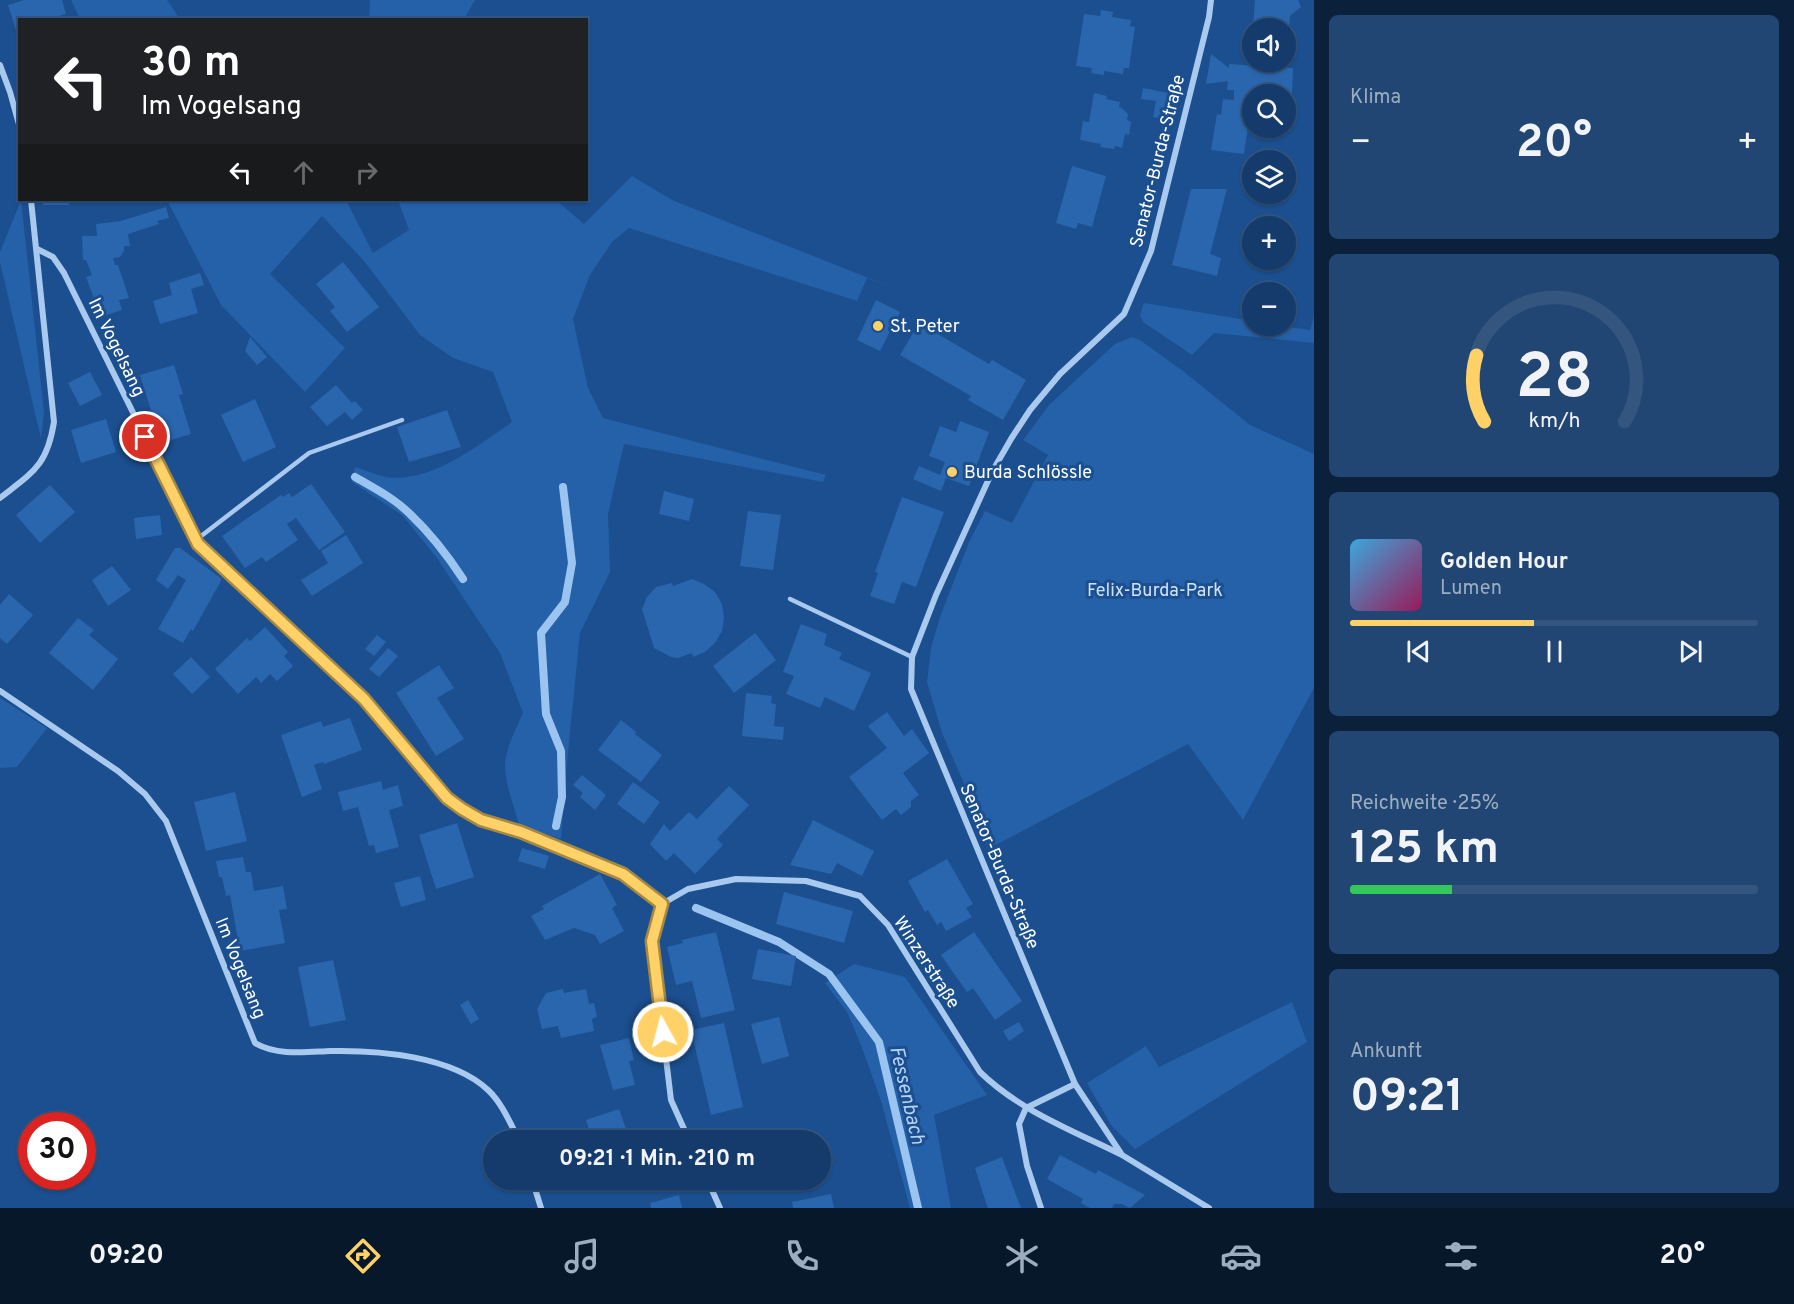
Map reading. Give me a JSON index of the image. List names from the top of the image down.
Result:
{
  "streets": {
    "street": ["Senator-Burda-Straße", "Im Vogelsang", "Winzerstraße"]
  },
  "crossings": [
    ["Senator-Burda-Straße", "Winzerstraße"],
    ["Im Vogelsang", "Winzerstraße"]
  ],
  "water": ["Fessenbach"],
  "parks": ["Felix-Burda-Park"],
  "places": ["St. Peter", "Burda Schlössle"],
  "page": {
    "tile": [
      "Klima",
      ["Reichweite · 25%", "125 km"],
      ["Ankunft", "09:21"]
    ],
    "map_buttons": ["+", "−"],
    "turn": ["30 m", "Im Vogelsang"],
    "heat": ["−", "20°", "+"],
    "song": ["Golden Hour", "Lumen"],
    "limit": "30",
    "trip": "09:21 · 1 Min. · 210 m",
    "tabs": ["09:20", "20°"],
    "gauge": ["28", "km/h"]
  }
}
